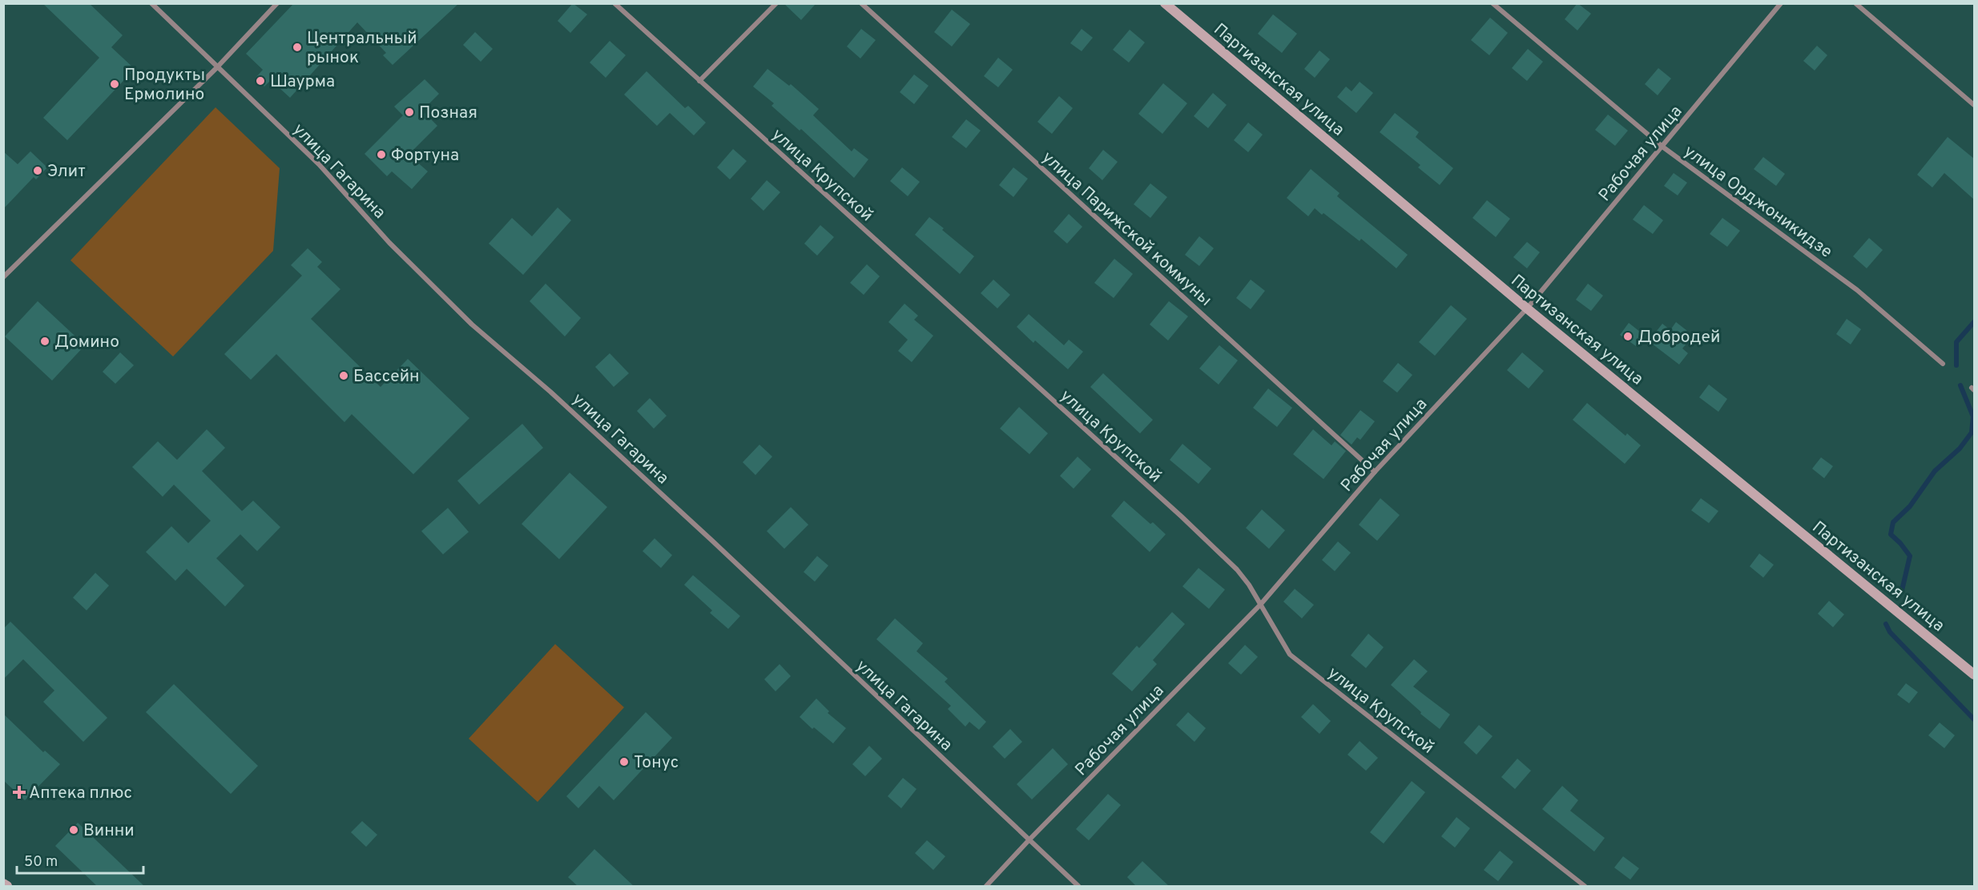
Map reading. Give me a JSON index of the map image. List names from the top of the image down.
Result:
{
  "streets": {
    "main road": ["Партизанская улица"],
    "street": [
      "Рабочая улица",
      "улица Гагарина",
      "улица Крупской",
      "улица Орджоникидзе",
      "улица Парижской коммуны"
    ]
  },
  "crossings": [
    ["Партизанская улица", "Рабочая улица"],
    ["Рабочая улица", "улица Гагарина"],
    ["Рабочая улица", "улица Крупской"],
    ["Рабочая улица", "улица Орджоникидзе"],
    ["Рабочая улица", "улица Парижской коммуны"]
  ],
  "places": {
    "other": [
      "Центральный рынок",
      "Шаурма",
      "Продукты Ермолино",
      "Позная",
      "Фортуна",
      "Элит",
      "Добродей",
      "Домино",
      "Бассейн",
      "Тонус",
      "Винни"
    ],
    "health": ["Аптека плюс"]
  },
  "scale_bar": "50 m"
}
